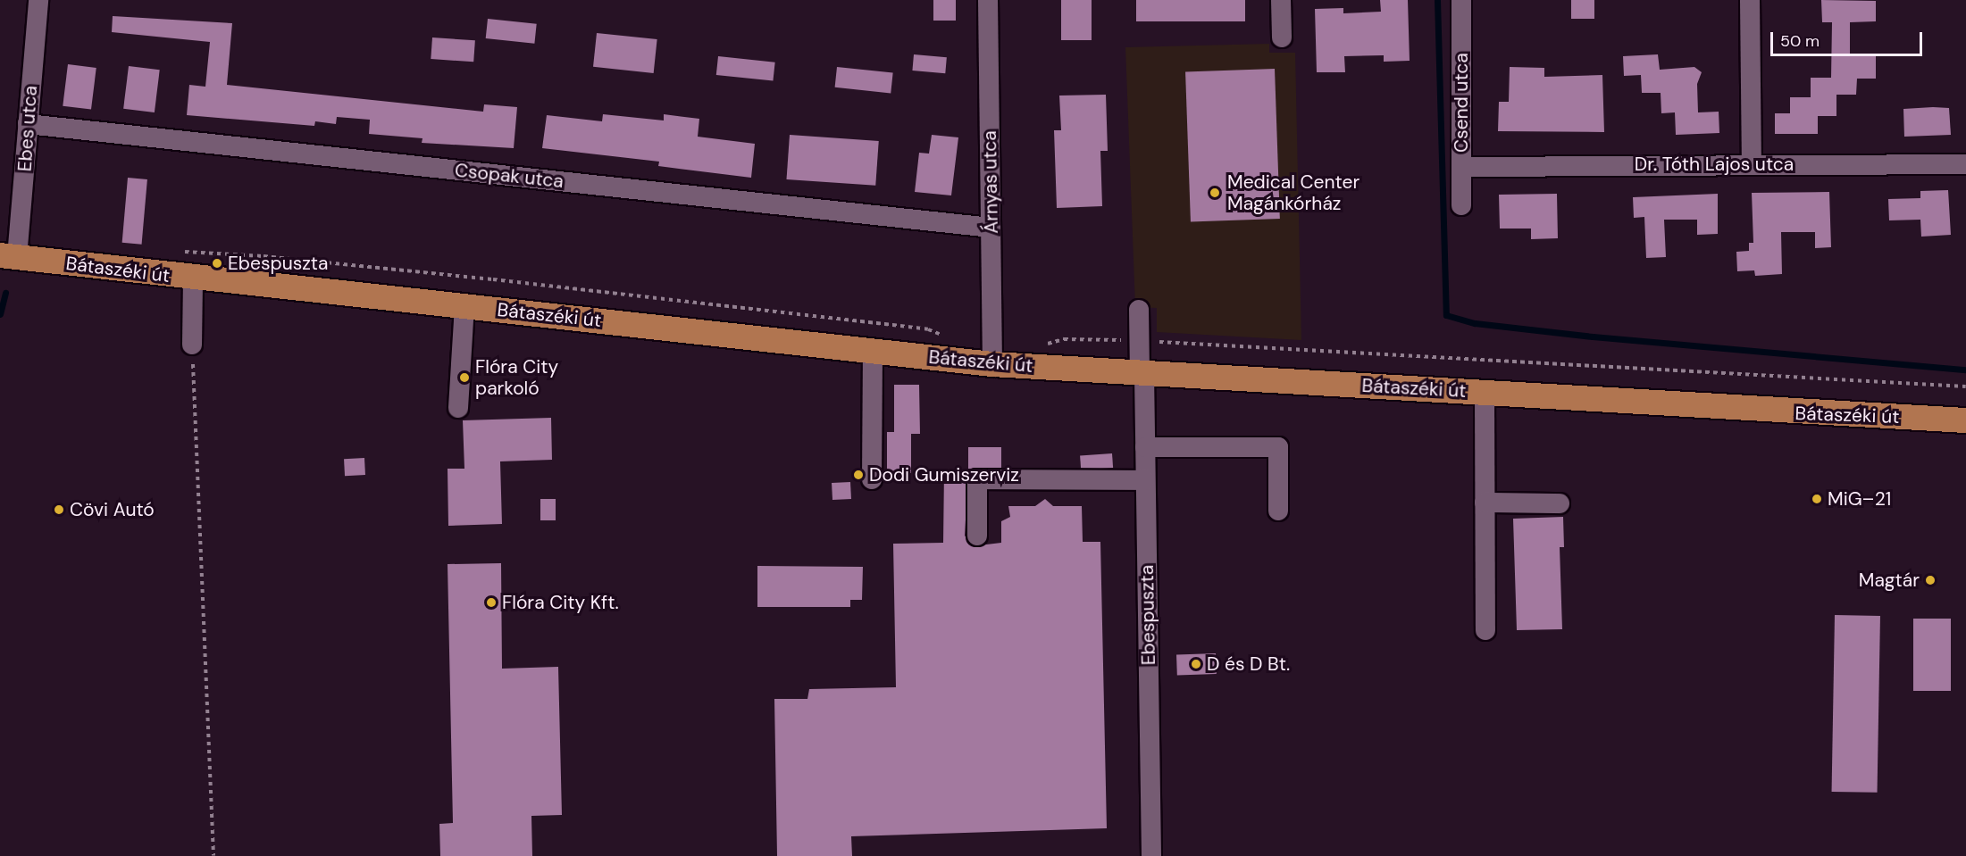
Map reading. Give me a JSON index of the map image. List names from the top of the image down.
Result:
{
  "streets": {
    "main road": ["Bátaszéki út"],
    "street": [
      "Csend utca",
      "Ebes utca",
      "Dr. Tóth Lajos utca",
      "Csopak utca",
      "Árnyas utca",
      "Ebespuszta"
    ]
  },
  "crossings": [
    ["Csend utca", "Dr. Tóth Lajos utca"],
    ["Ebes utca", "Csopak utca"],
    ["Ebes utca", "Bátaszéki út"],
    ["Csopak utca", "Árnyas utca"],
    ["Árnyas utca", "Bátaszéki út"],
    ["Bátaszéki út", "Ebespuszta"]
  ],
  "places": [
    "Medical Center Magánkórház",
    "Ebespuszta",
    "Flóra City parkoló",
    "Dodi Gumiszerviz",
    "MiG–21",
    "Cövi Autó",
    "Magtár",
    "Flóra City Kft.",
    "D és D Bt."
  ],
  "scale_bar": "50 m"
}
